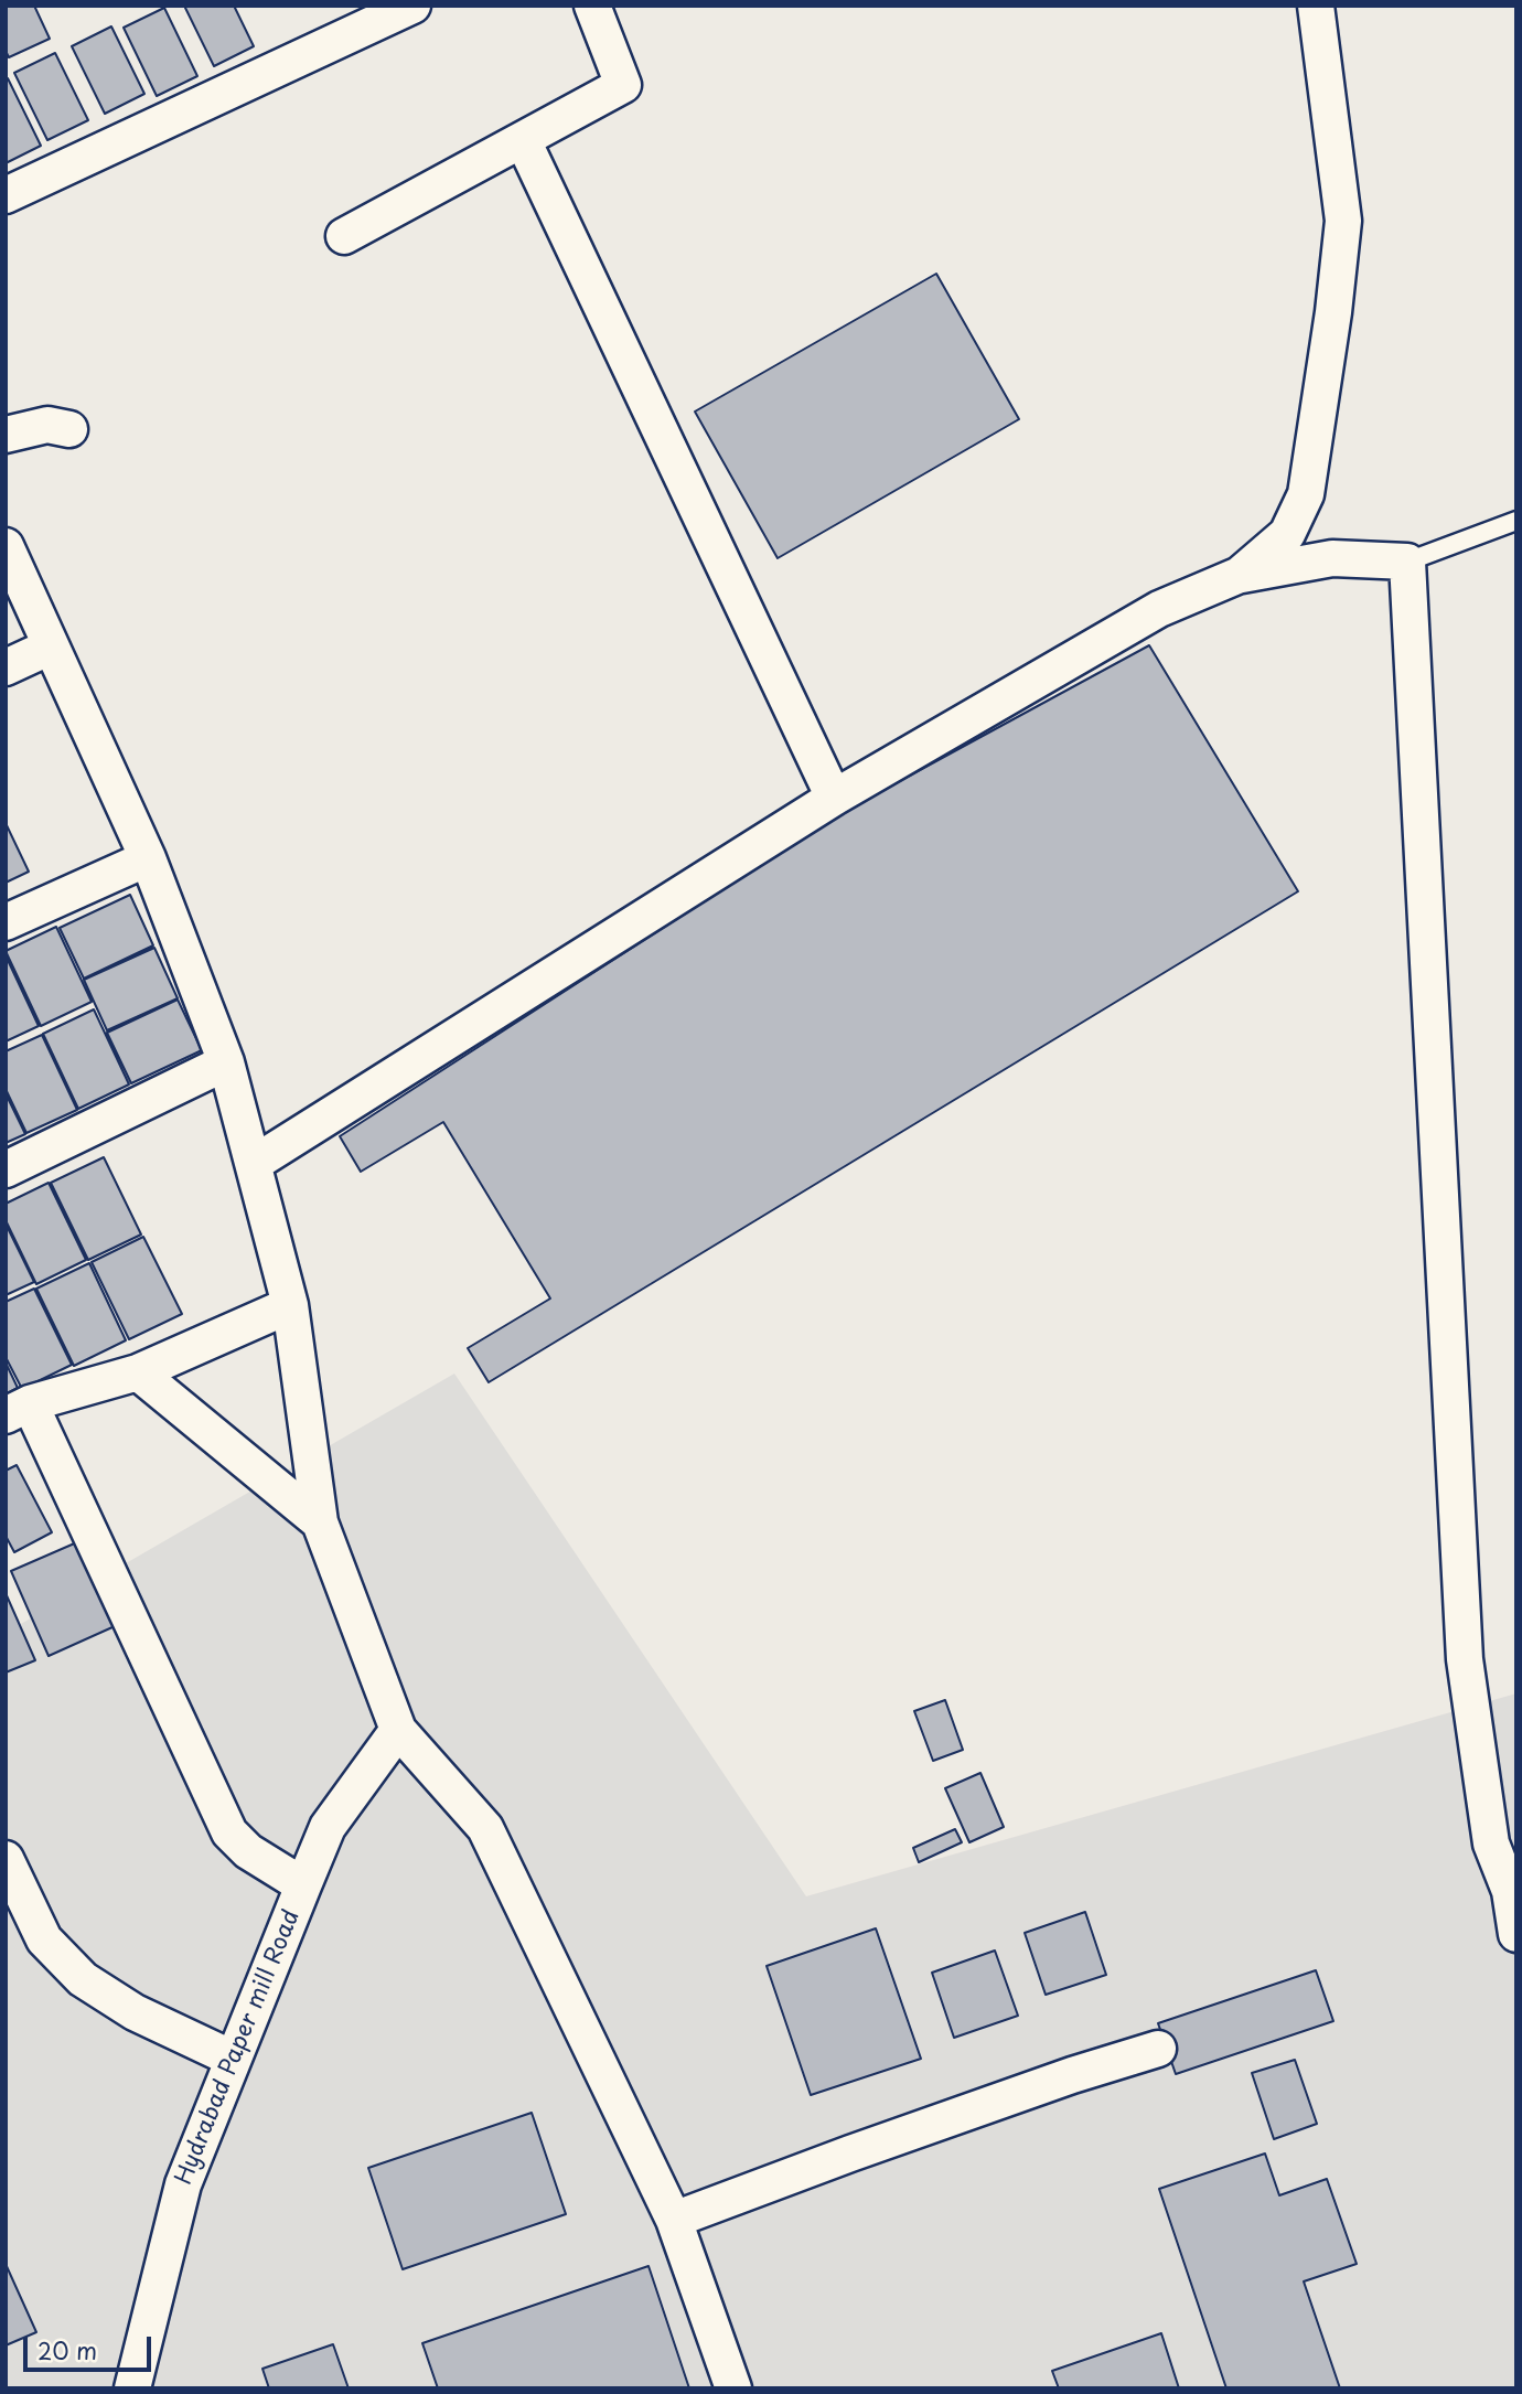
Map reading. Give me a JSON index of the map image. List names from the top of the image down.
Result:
{
  "streets": {
    "street": ["Hydrabad Paper mill Road"]
  },
  "scale_bar": "20 m"
}
